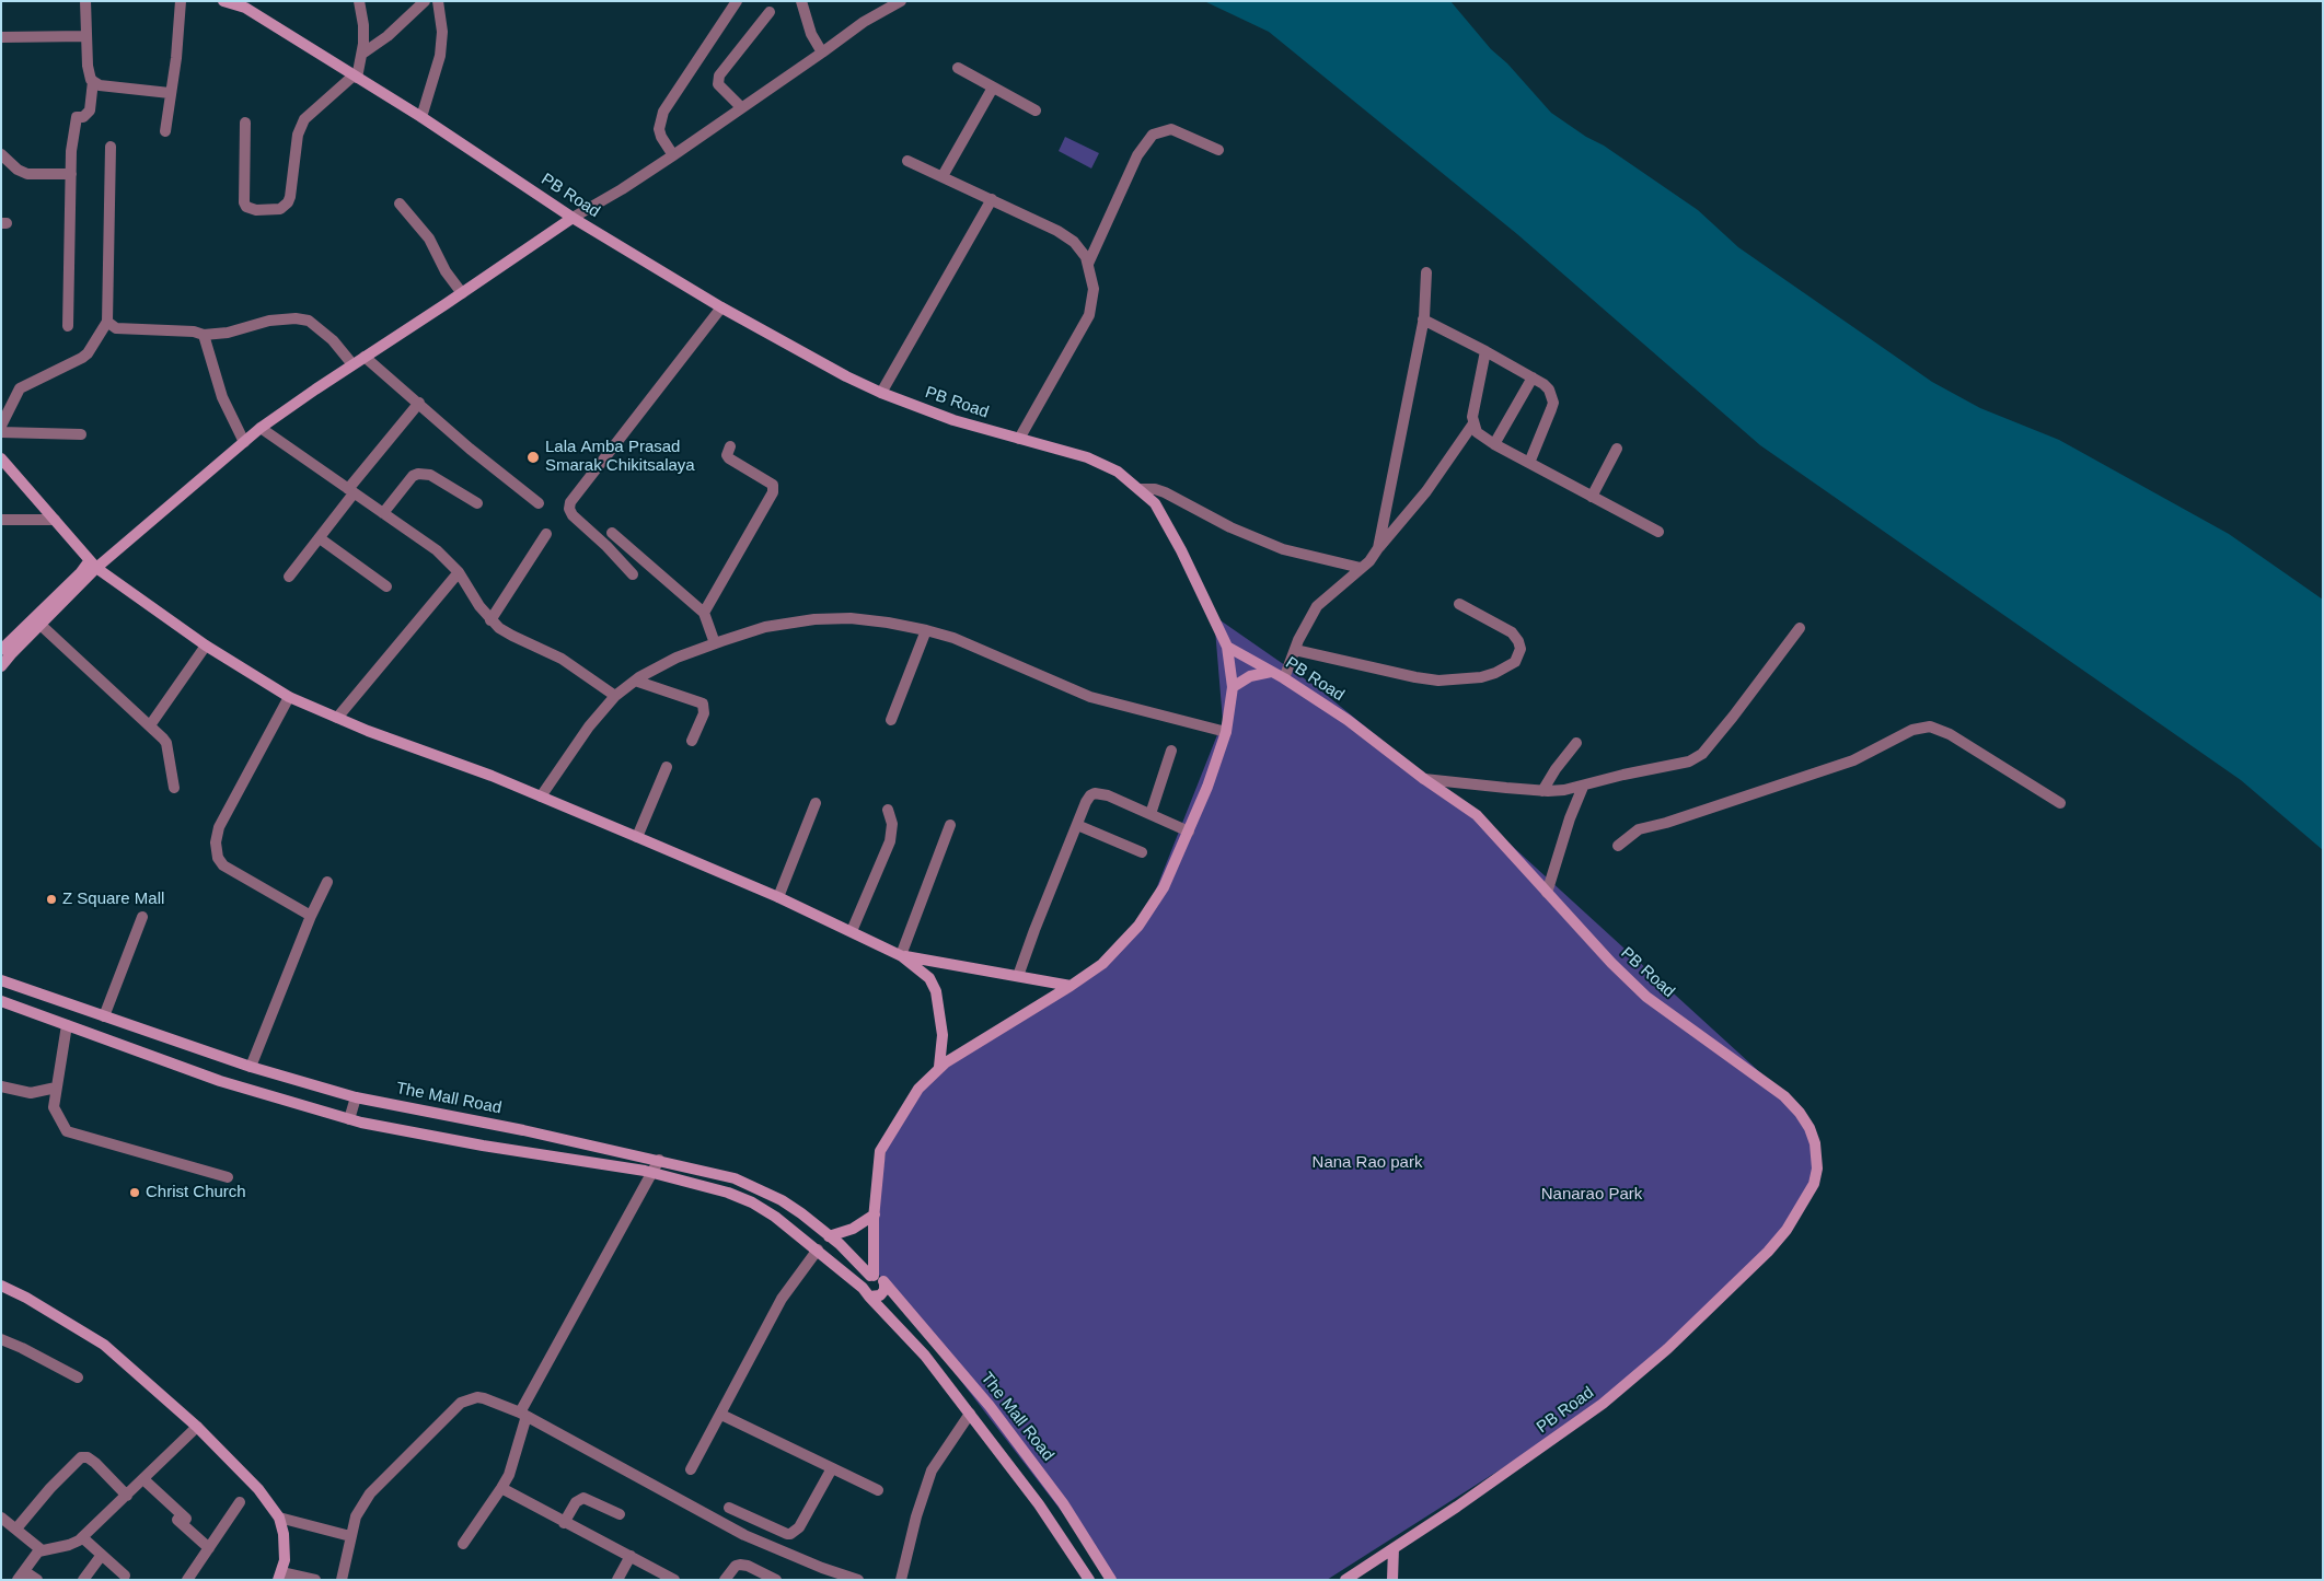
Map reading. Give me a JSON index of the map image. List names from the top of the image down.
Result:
{
  "streets": {
    "street": ["PB Road", "The Mall Road"]
  },
  "parks": ["Nana Rao park", "Nanarao Park"],
  "places": ["Lala Amba Prasad Smarak Chikitsalaya", "Z Square Mall", "Christ Church"]
}
